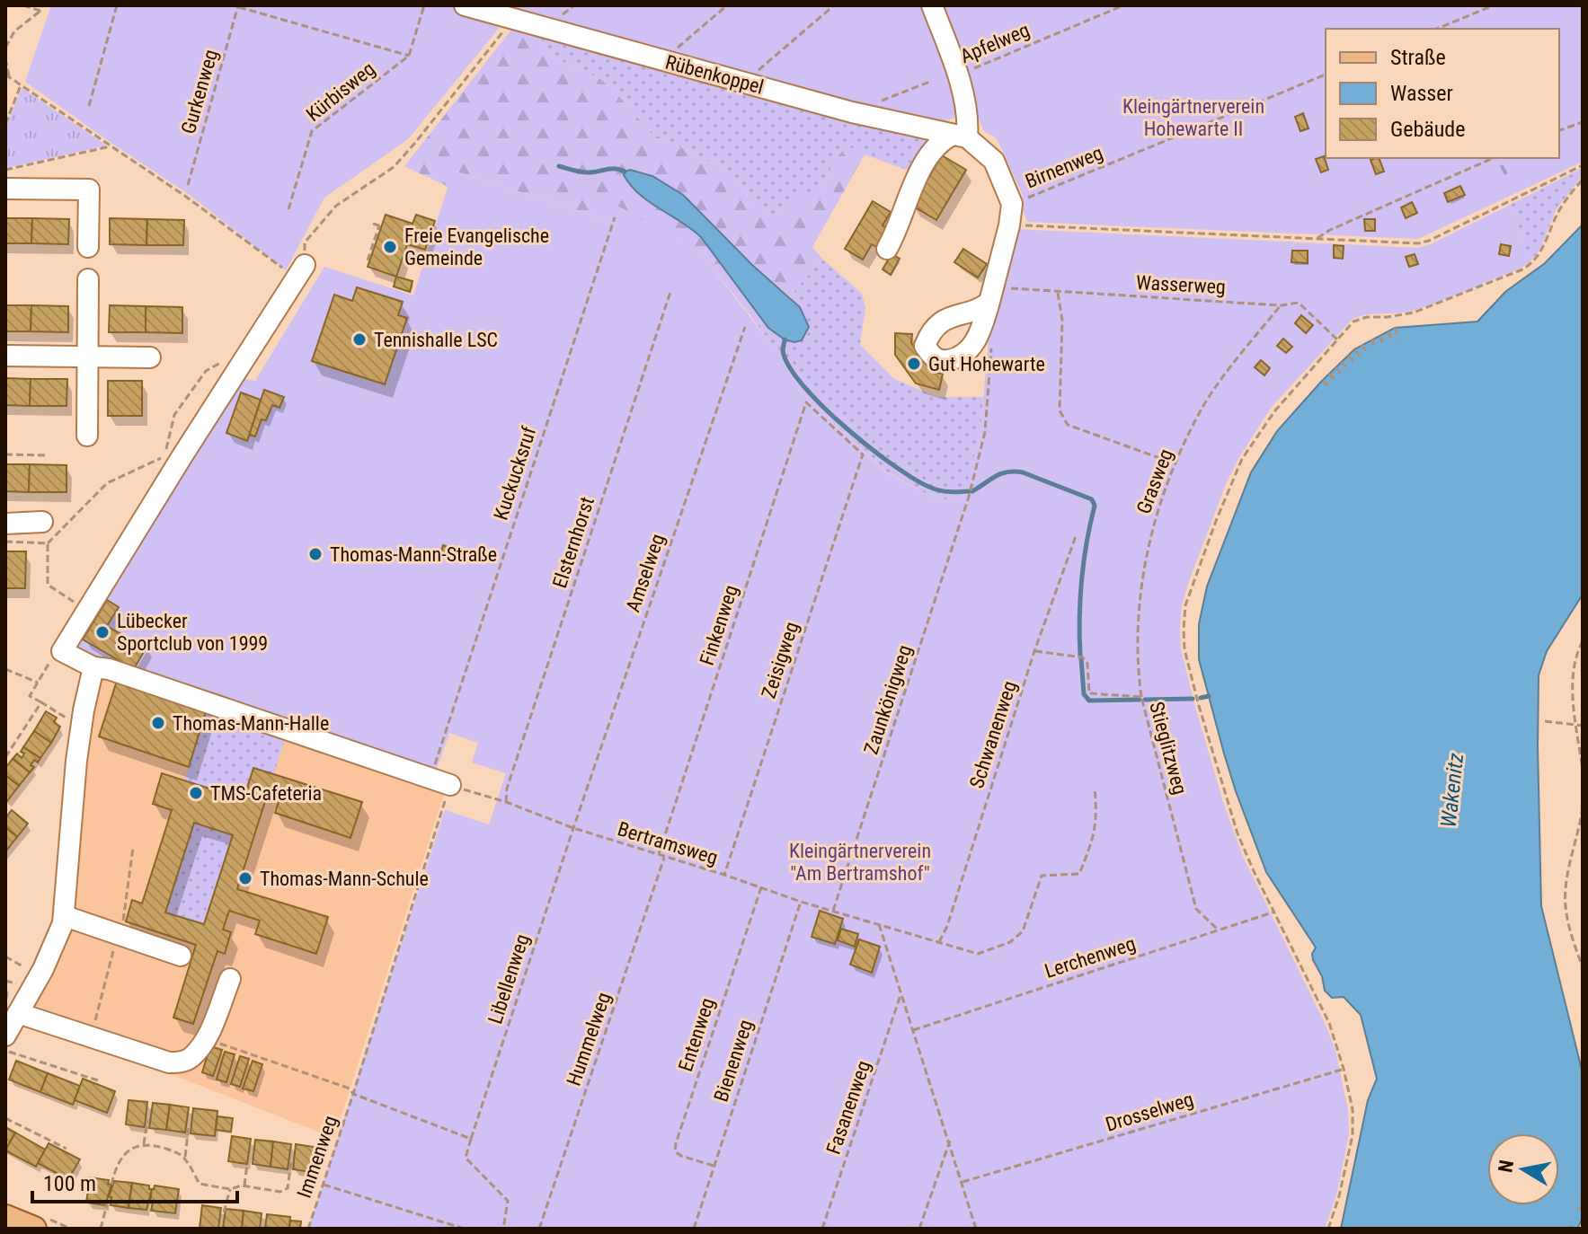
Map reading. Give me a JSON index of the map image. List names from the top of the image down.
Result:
{
  "streets": {
    "street": ["Rübenkoppel"],
    "path": [
      "Apfelweg",
      "Gurkenweg",
      "Kürbisweg",
      "Birnenweg",
      "Wasserweg",
      "Kuckucksruf",
      "Grasweg",
      "Elsternhorst",
      "Amselweg",
      "Finkenweg",
      "Zeisigweg",
      "Zaunkönigweg",
      "Schwanenweg",
      "Stieglitzweg",
      "Bertramsweg",
      "Lerchenweg",
      "Libellenweg",
      "Entenweg",
      "Hummelweg",
      "Bienenweg",
      "Fasanenweg",
      "Drosselweg",
      "Immenweg"
    ]
  },
  "crossings": [
    ["Wasserweg", "Grasweg"],
    ["Grasweg", "Stieglitzweg"],
    ["Elsternhorst", "Bertramsweg"],
    ["Amselweg", "Bertramsweg"],
    ["Amselweg", "Libellenweg"],
    ["Finkenweg", "Zeisigweg"],
    ["Finkenweg", "Bertramsweg"],
    ["Zeisigweg", "Bertramsweg"],
    ["Zaunkönigweg", "Bertramsweg"],
    ["Schwanenweg", "Stieglitzweg"],
    ["Schwanenweg", "Bertramsweg"],
    ["Stieglitzweg", "Lerchenweg"],
    ["Bertramsweg", "Libellenweg"],
    ["Bertramsweg", "Entenweg"],
    ["Bertramsweg", "Hummelweg"],
    ["Bertramsweg", "Bienenweg"],
    ["Bertramsweg", "Immenweg"],
    ["Entenweg", "Bienenweg"]
  ],
  "water": ["Wakenitz"],
  "parks": ["Kleingärtnerverein Hohewarte II", "Kleingärtnerverein \"Am Bertramshof\""],
  "places": [
    "Freie Evangelische Gemeinde",
    "Tennishalle LSC",
    "Gut Hohewarte",
    "Thomas-Mann-Straße",
    "Lübecker Sportclub von 1999",
    "Thomas-Mann-Halle",
    "TMS-Cafeteria",
    "Thomas-Mann-Schule"
  ],
  "legend": ["Straße", "Wasser", "Gebäude"],
  "scale_bar": "100 m",
  "north": "left"
}
